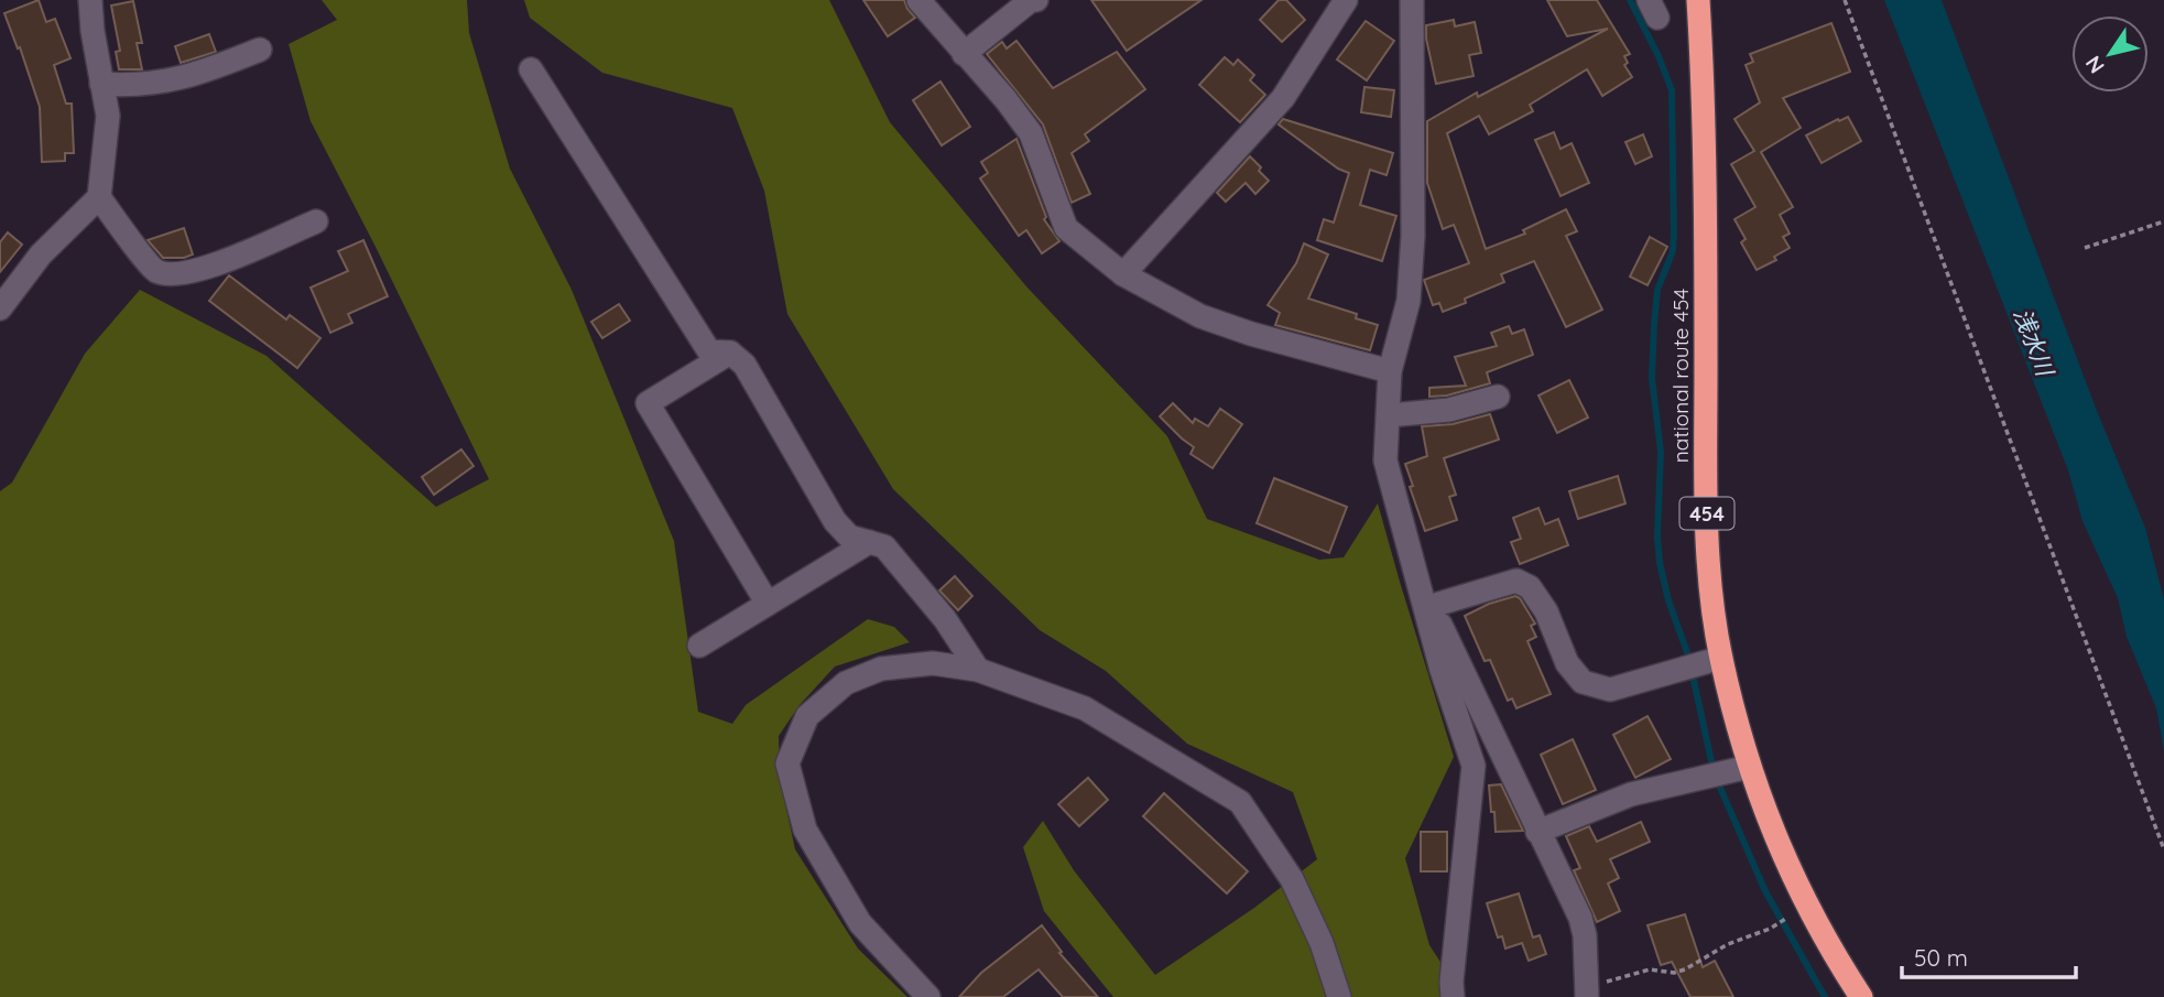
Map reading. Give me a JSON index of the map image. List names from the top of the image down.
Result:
{
  "streets": {
    "highway": ["national route 454", "454"]
  },
  "water": ["浅水川"],
  "scale_bar": "50 m",
  "north": "bottom left"
}
